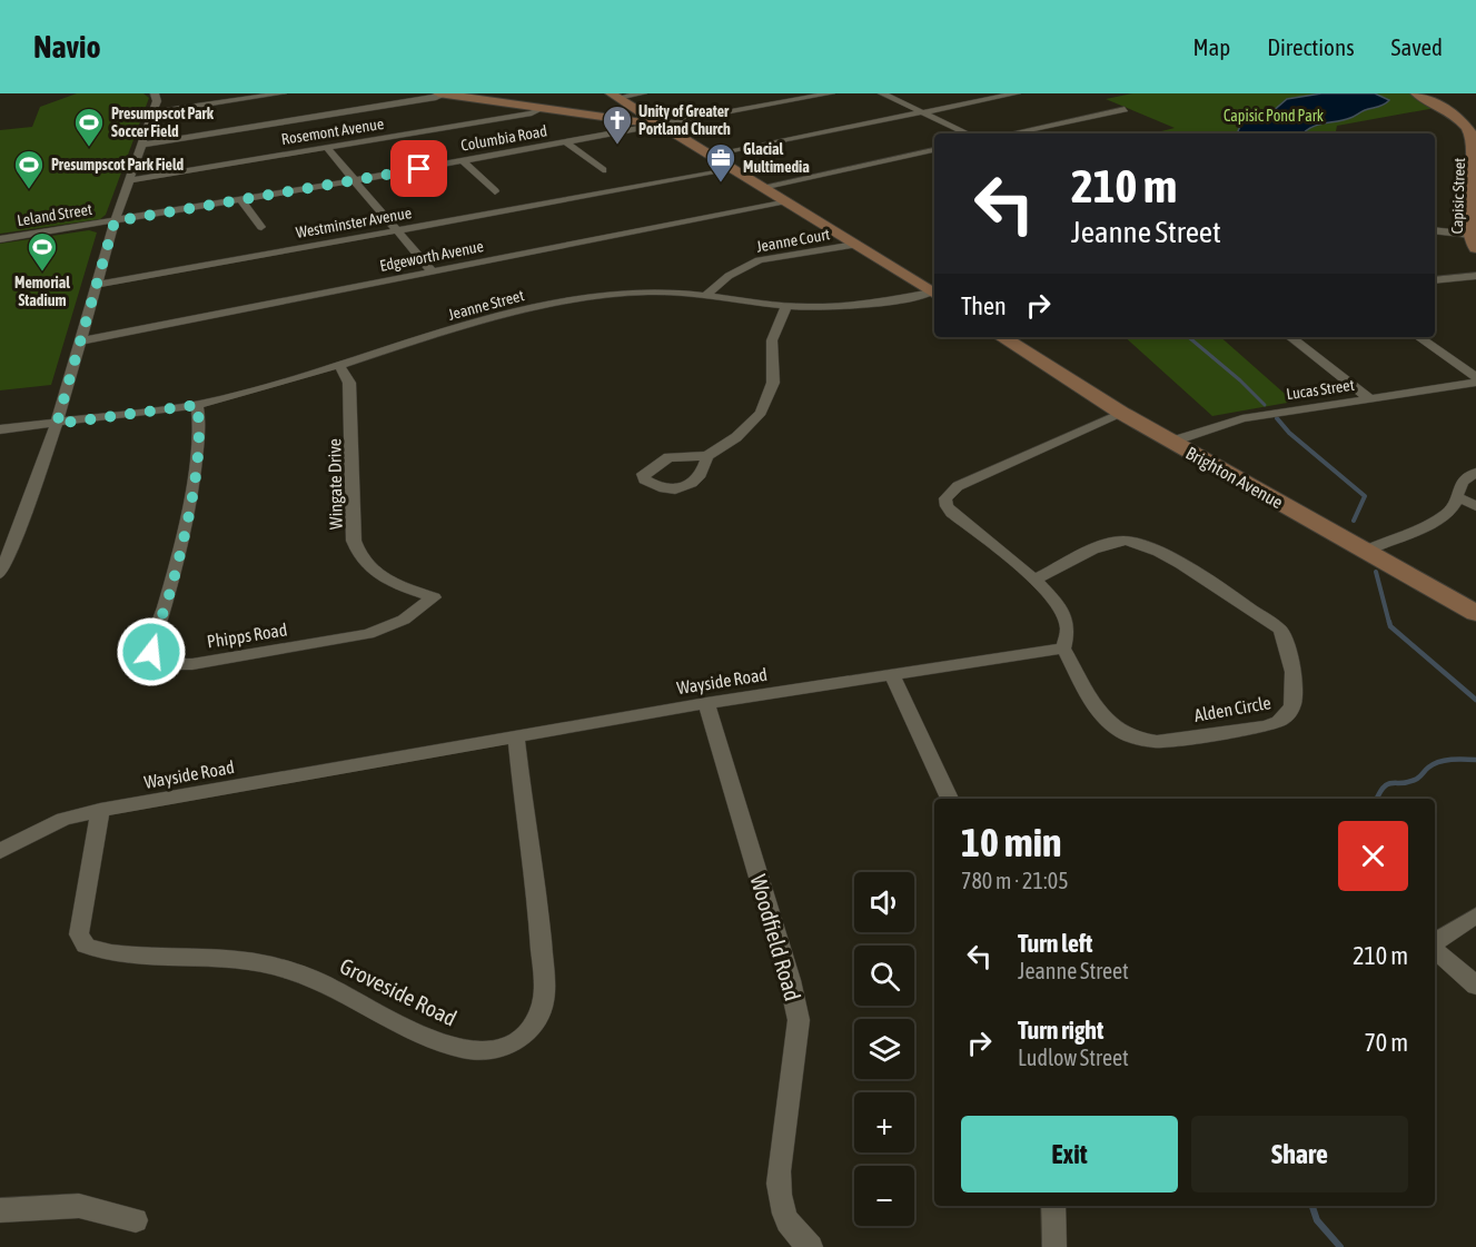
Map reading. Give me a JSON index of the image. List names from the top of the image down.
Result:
{
  "streets": {
    "main road": ["Capisic Street", "Brighton Avenue"],
    "street": [
      "Rosemont Avenue",
      "Columbia Road",
      "Leland Street",
      "Westminster Avenue",
      "Jeanne Court",
      "Edgeworth Avenue",
      "Jeanne Street",
      "Lucas Street",
      "Wingate Drive",
      "Phipps Road",
      "Wayside Road",
      "Alden Circle",
      "Woodfield Road",
      "Groveside Road"
    ]
  },
  "crossings": [
    ["Columbia Road", "Leland Street"],
    ["Jeanne Court", "Jeanne Street"],
    ["Jeanne Street", "Wingate Drive"],
    ["Jeanne Street", "Phipps Road"],
    ["Lucas Street", "Brighton Avenue"],
    ["Wingate Drive", "Phipps Road"],
    ["Wayside Road", "Alden Circle"],
    ["Wayside Road", "Woodfield Road"],
    ["Wayside Road", "Groveside Road"]
  ],
  "parks": ["Capisic Pond Park"],
  "places": {
    "church": ["Unity of Greater Portland Church"],
    "sports": ["Presumpscot Park Soccer Field", "Presumpscot Park Field", "Memorial Stadium"],
    "office": ["Glacial Multimedia"]
  },
  "page": {
    "header": "Navio",
    "nav": ["Map", "Directions", "Saved"],
    "turn": ["210 m", "Jeanne Street"],
    "then": "Then",
    "heading": ["10 min", "780 m · 21:05"],
    "map_buttons": ["+", "−"],
    "list": [
      {
        "name": "Turn left",
        "note": "Jeanne Street",
        "value": "210 m"
      },
      {
        "name": "Turn right",
        "note": "Ludlow Street",
        "value": "70 m"
      }
    ],
    "buttons": ["Exit", "Share"]
  }
}
